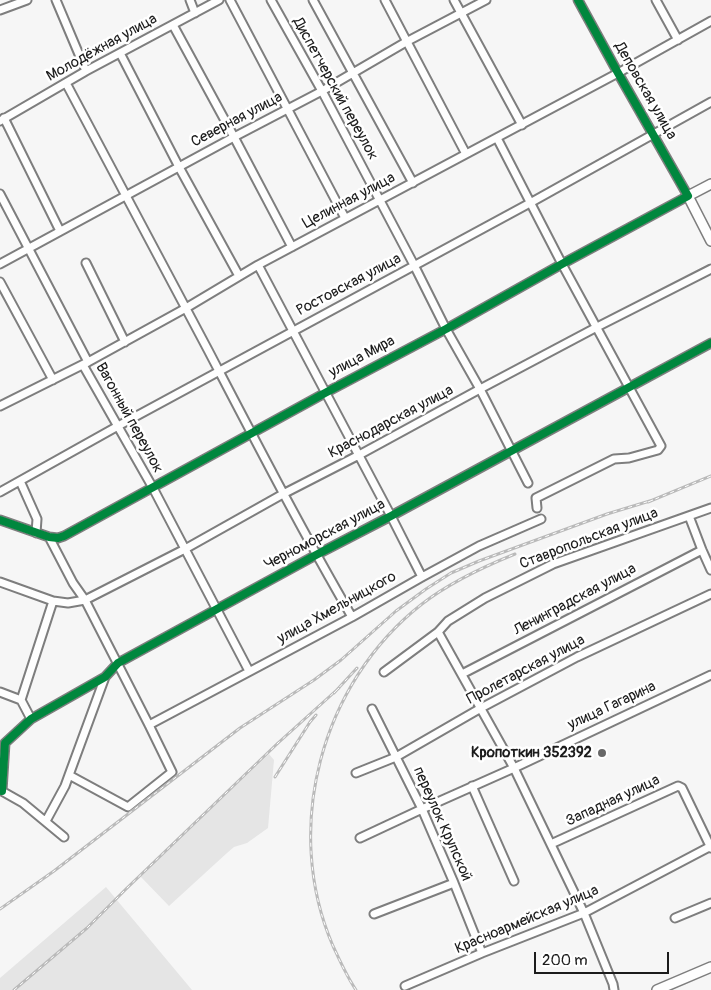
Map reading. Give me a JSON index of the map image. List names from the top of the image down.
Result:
{
  "streets": {
    "main road": ["Деповская улица", "улица Мира"],
    "street": [
      "Молодёжная улица",
      "Диспетчерский переулок",
      "Северная улица",
      "Целинная улица",
      "Ростовская улица",
      "Вагонный переулок",
      "Краснодарская улица",
      "Черноморская улица",
      "Ставропольская улица",
      "Ленинградская улица",
      "улица Хмельницкого",
      "Пролетарская улица",
      "улица Гагарина",
      "Западная улица",
      "переулок Крупской",
      "Красноармейская улица"
    ]
  },
  "crossings": [
    ["Диспетчерский переулок", "Северная улица"],
    ["Диспетчерский переулок", "Целинная улица"],
    ["Диспетчерский переулок", "Ростовская улица"],
    ["Диспетчерский переулок", "улица Мира"],
    ["Диспетчерский переулок", "Краснодарская улица"],
    ["Диспетчерский переулок", "Черноморская улица"],
    ["Деповская улица", "Целинная улица"],
    ["Деповская улица", "Ростовская улица"],
    ["Деповская улица", "улица Мира"],
    ["Северная улица", "Вагонный переулок"],
    ["Целинная улица", "Вагонный переулок"],
    ["Ростовская улица", "Вагонный переулок"],
    ["улица Мира", "Вагонный переулок"],
    ["Вагонный переулок", "Краснодарская улица"],
    ["Вагонный переулок", "Черноморская улица"],
    ["Вагонный переулок", "улица Хмельницкого"],
    ["Пролетарская улица", "переулок Крупской"],
    ["улица Гагарина", "переулок Крупской"],
    ["Западная улица", "Красноармейская улица"],
    ["переулок Крупской", "Красноармейская улица"]
  ],
  "places": ["Кропоткин 352392"],
  "scale_bar": "200 m"
}
